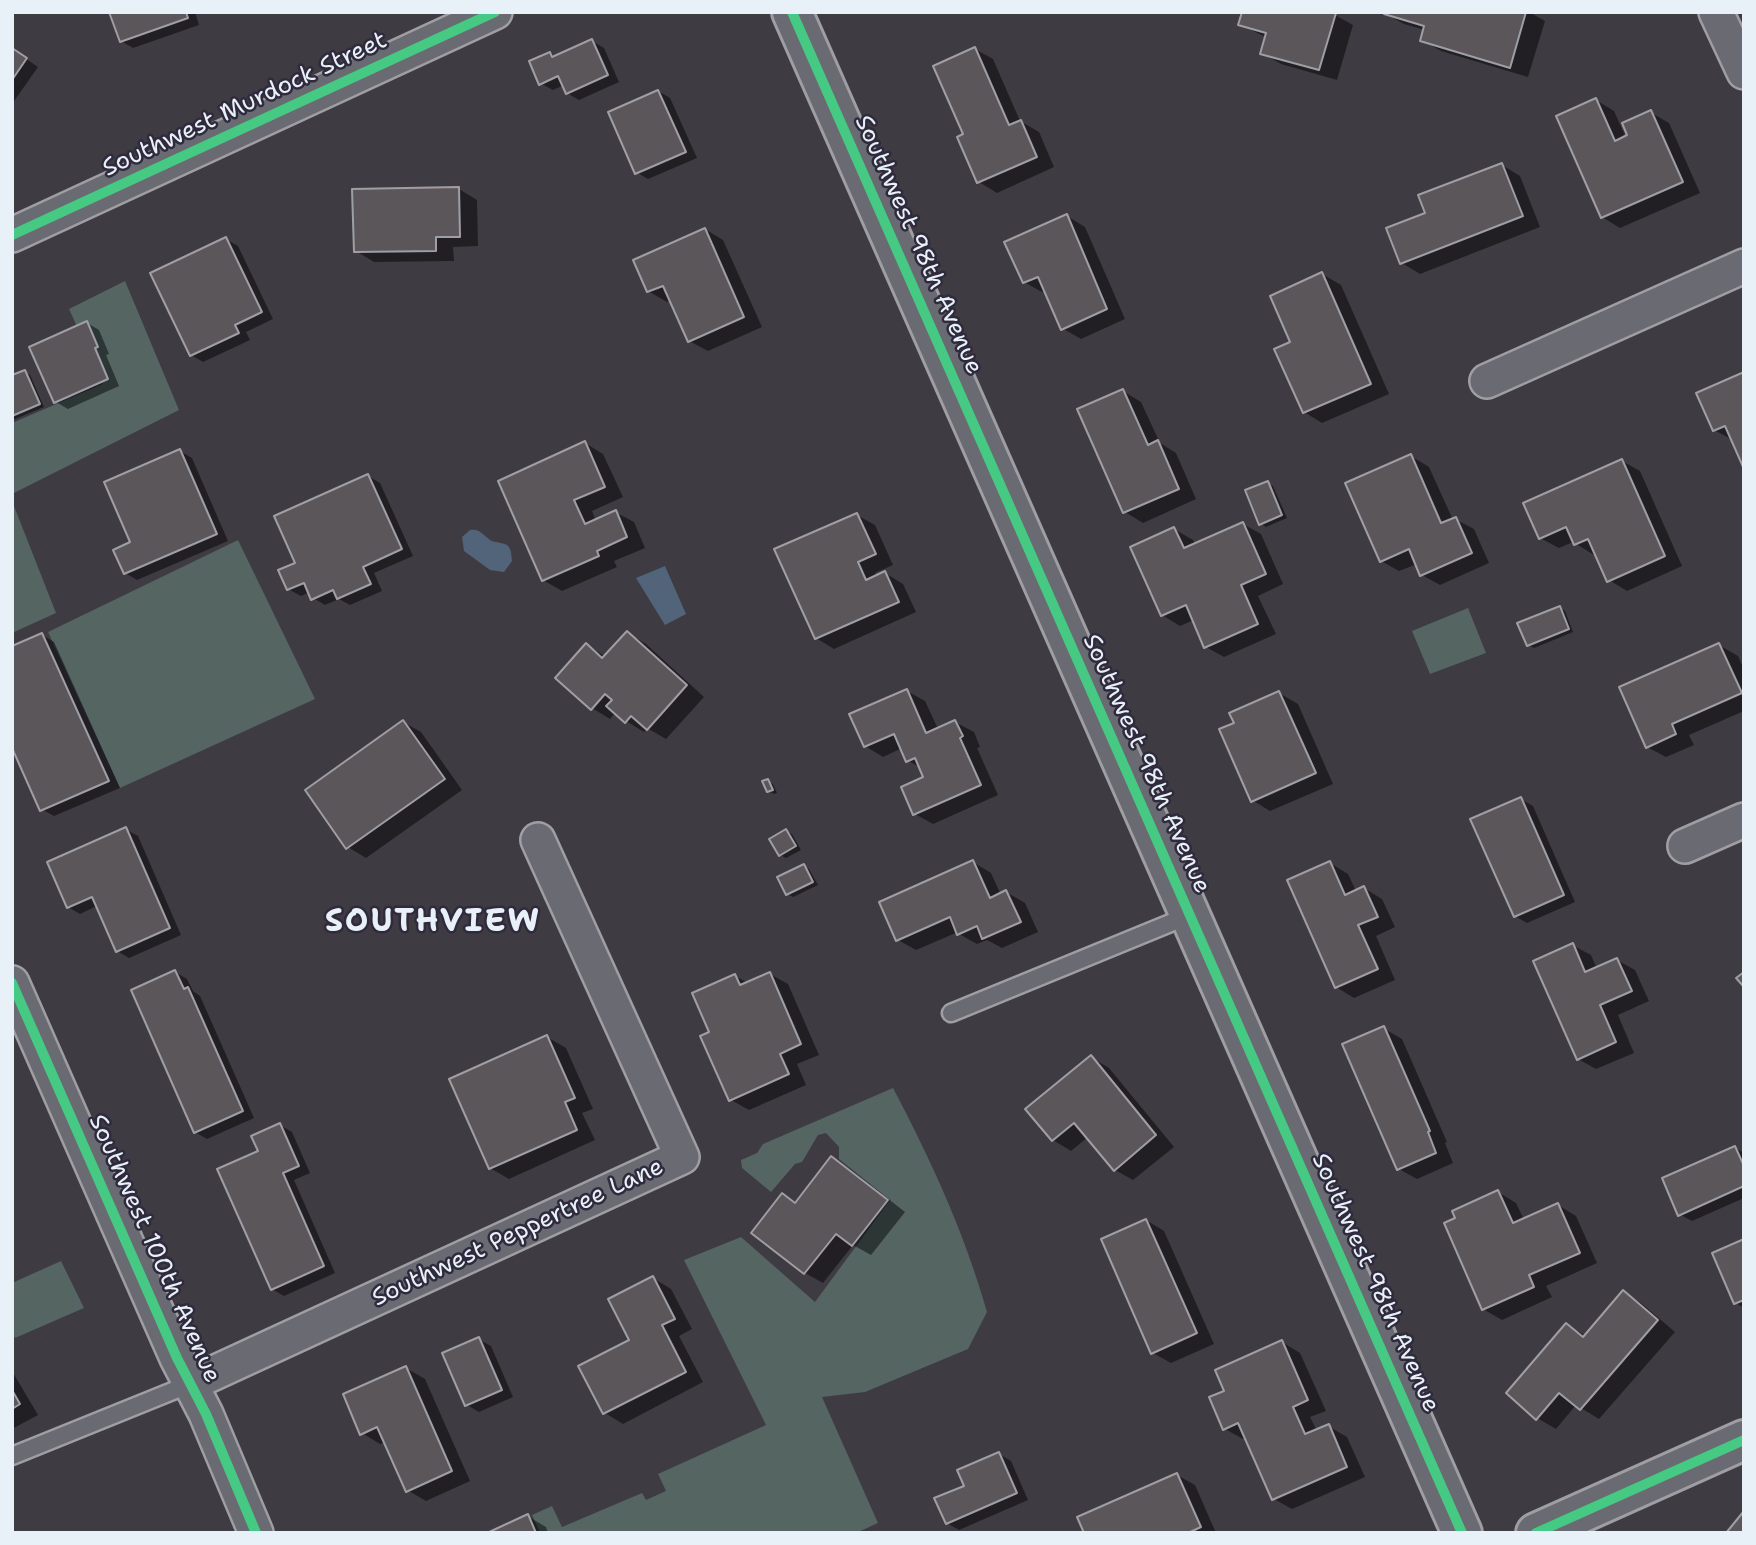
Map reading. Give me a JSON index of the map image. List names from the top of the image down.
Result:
{
  "streets": {
    "street": [
      "Southwest Murdock Street",
      "Southwest 98th Avenue",
      "Southwest Peppertree Lane",
      "Southwest 100th Avenue"
    ]
  },
  "crossings": [
    ["Southwest Peppertree Lane", "Southwest 100th Avenue"]
  ],
  "districts": ["SOUTHVIEW"]
}
